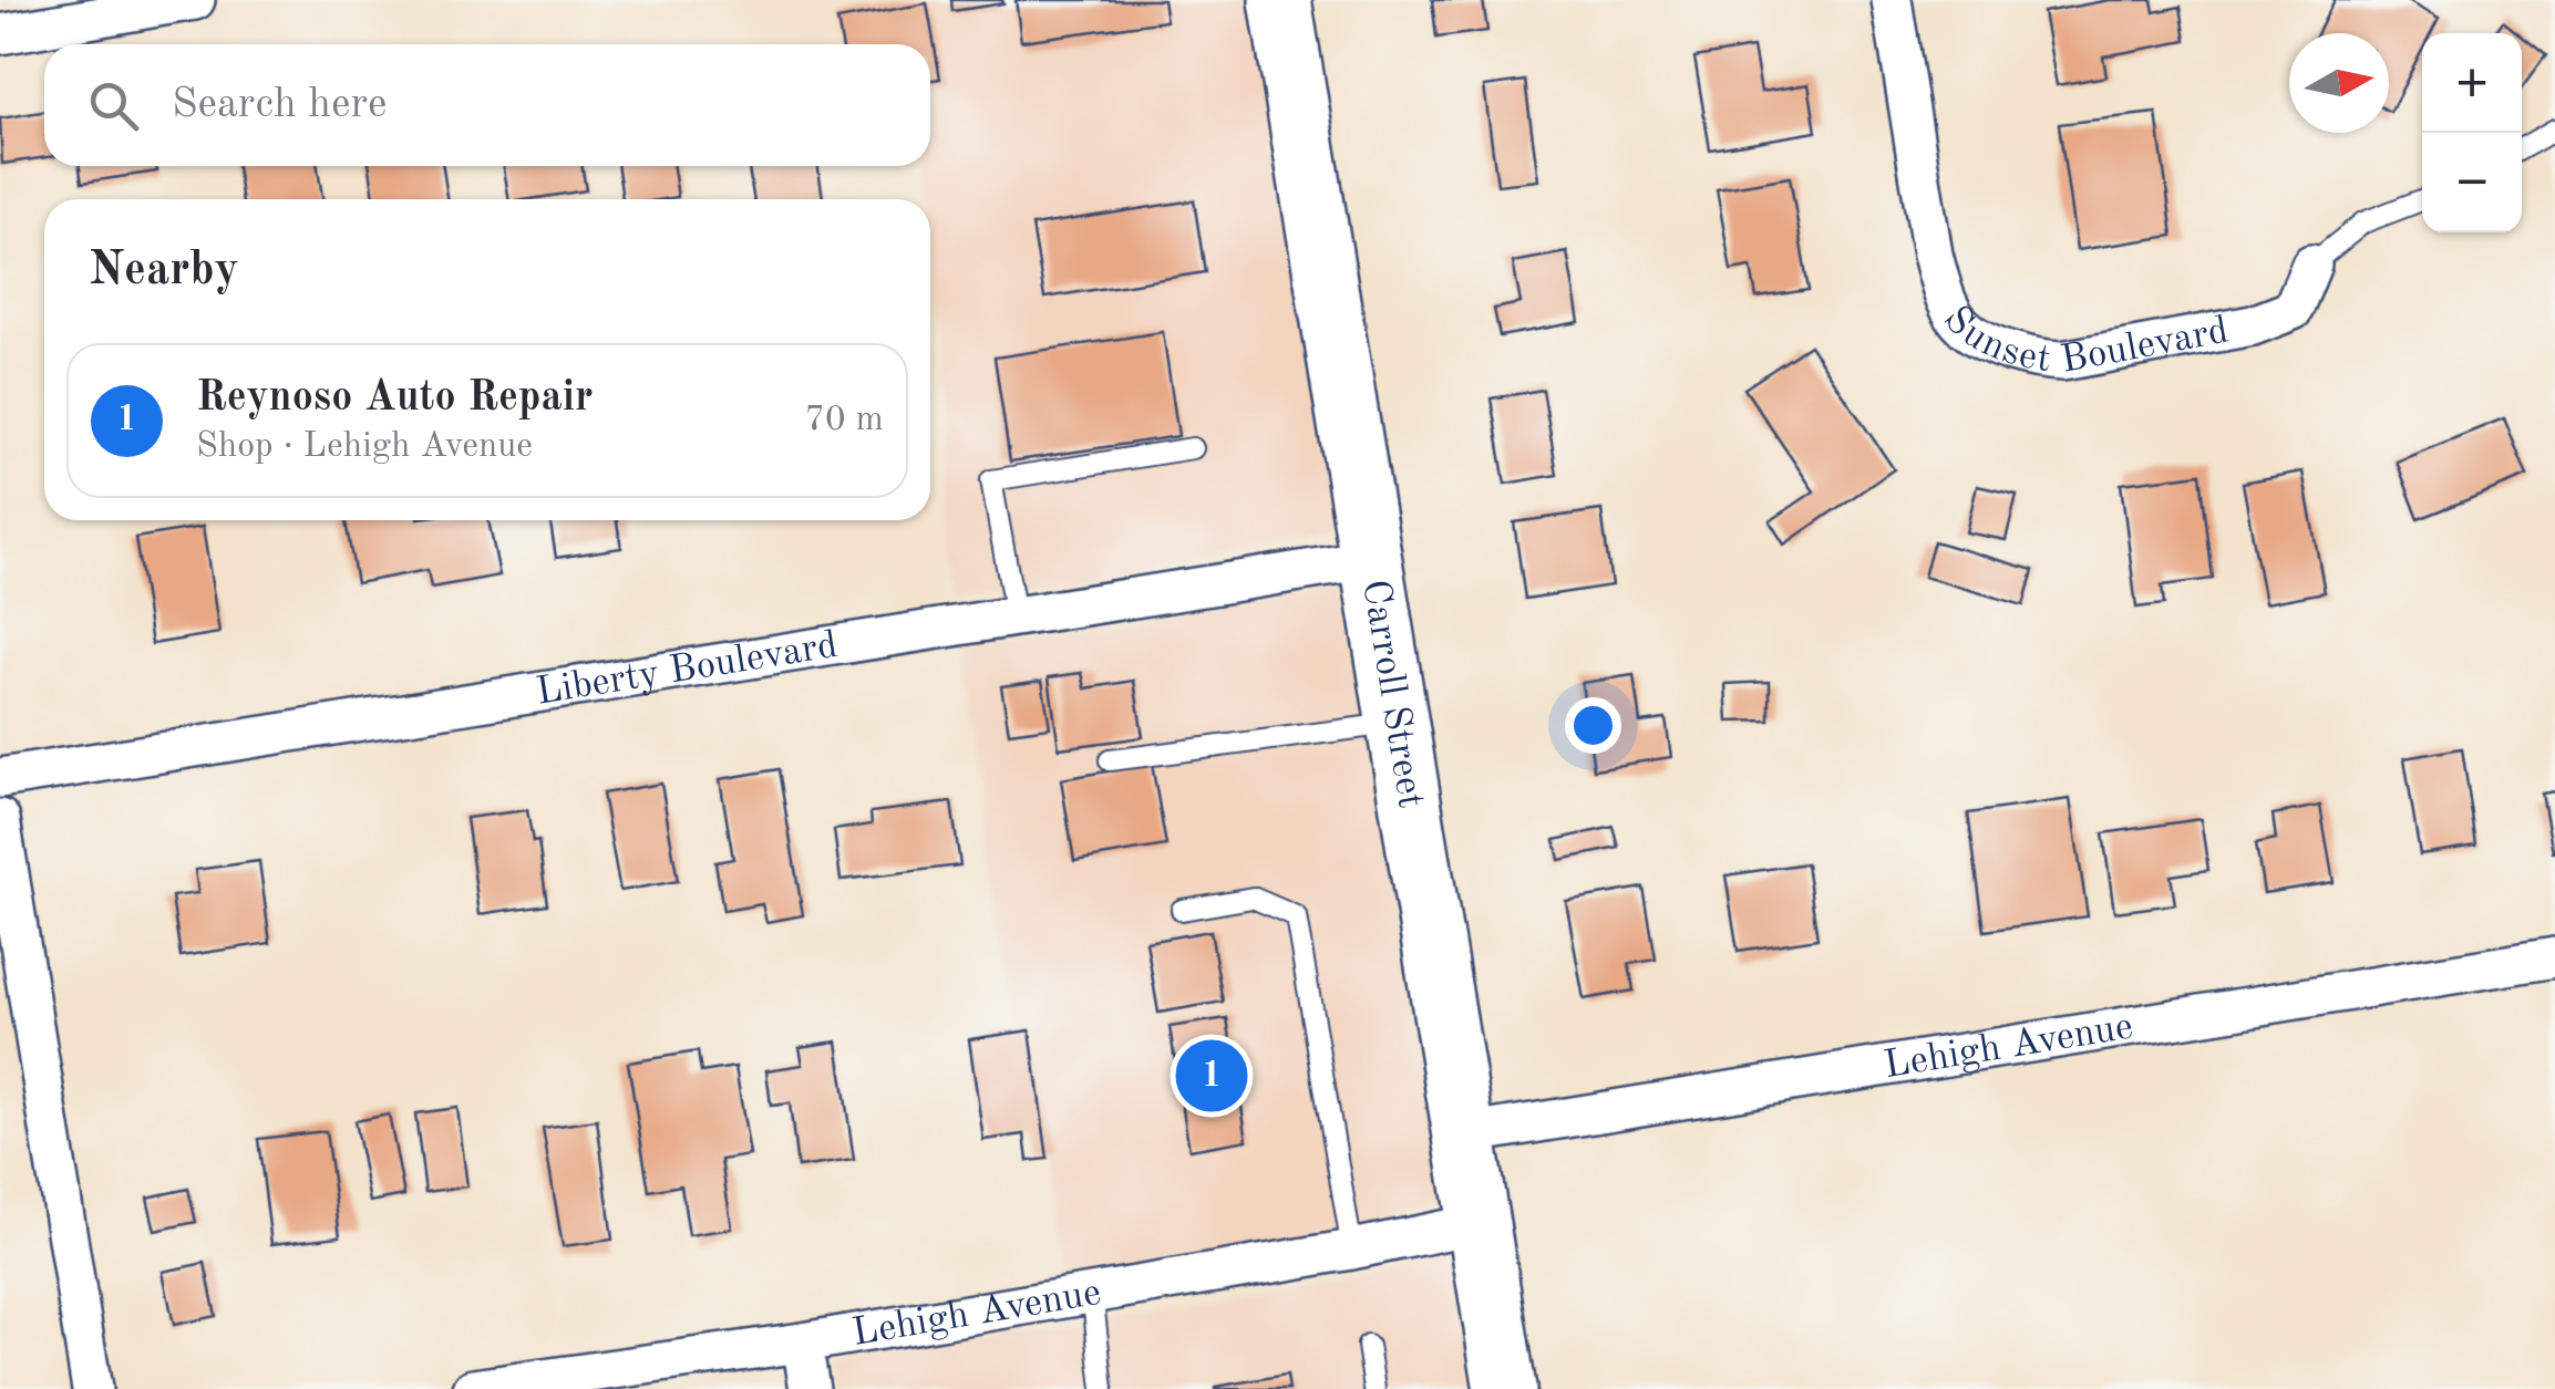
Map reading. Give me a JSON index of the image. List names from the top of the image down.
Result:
{
  "streets": {
    "main road": ["Carroll Street"],
    "street": ["Sunset Boulevard", "Liberty Boulevard", "Lehigh Avenue"]
  },
  "crossings": [
    ["Liberty Boulevard", "Carroll Street"],
    ["Carroll Street", "Lehigh Avenue"]
  ],
  "north": "right",
  "page": {
    "map_buttons": ["+", "−"],
    "search": "Search here",
    "heading": "Nearby",
    "list": [
      {
        "mark": "1",
        "name": "Reynoso Auto Repair",
        "note": "Shop · Lehigh Avenue",
        "value": "70 m"
      }
    ],
    "pins": "1"
  }
}
